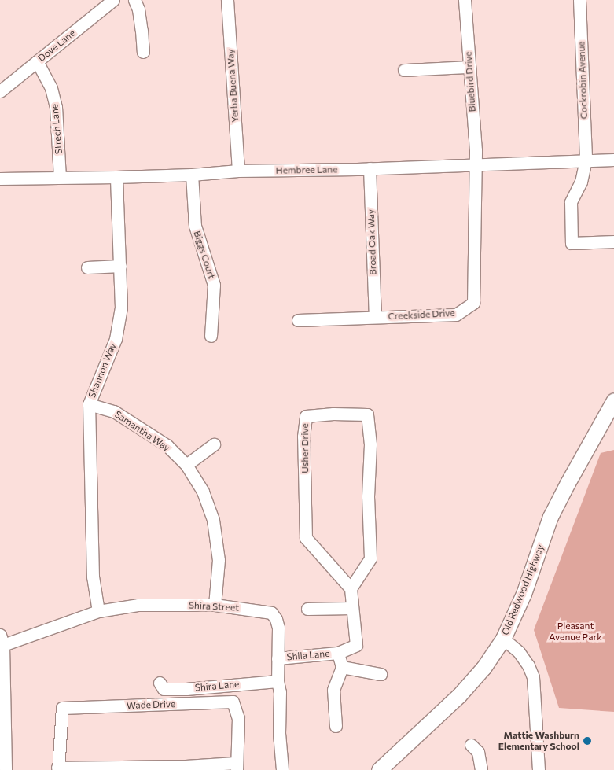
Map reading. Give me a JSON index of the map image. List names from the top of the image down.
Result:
{
  "streets": {
    "main road": ["Old Redwood Highway"],
    "street": [
      "Dove Lane",
      "Cockrobin Avenue",
      "Bluebird Drive",
      "Yerba Buena Way",
      "Strech Lane",
      "Hembree Lane",
      "Broad Oak Way",
      "Biggs Court",
      "Creekside Drive",
      "Shannon Way",
      "Samantha Way",
      "Usher Drive",
      "Shira Street",
      "Shila Lane",
      "Shira Lane",
      "Wade Drive"
    ]
  },
  "crossings": [
    ["Dove Lane", "Strech Lane"],
    ["Cockrobin Avenue", "Hembree Lane"],
    ["Bluebird Drive", "Hembree Lane"],
    ["Bluebird Drive", "Creekside Drive"],
    ["Yerba Buena Way", "Hembree Lane"],
    ["Strech Lane", "Hembree Lane"],
    ["Hembree Lane", "Broad Oak Way"],
    ["Hembree Lane", "Biggs Court"],
    ["Hembree Lane", "Creekside Drive"],
    ["Hembree Lane", "Shannon Way"],
    ["Broad Oak Way", "Creekside Drive"],
    ["Shannon Way", "Samantha Way"],
    ["Shannon Way", "Shira Street"],
    ["Samantha Way", "Shira Street"],
    ["Shira Street", "Shila Lane"],
    ["Shira Street", "Shira Lane"]
  ],
  "parks": ["Pleasant Avenue Park"],
  "places": ["Mattie Washburn Elementary School"]
}
